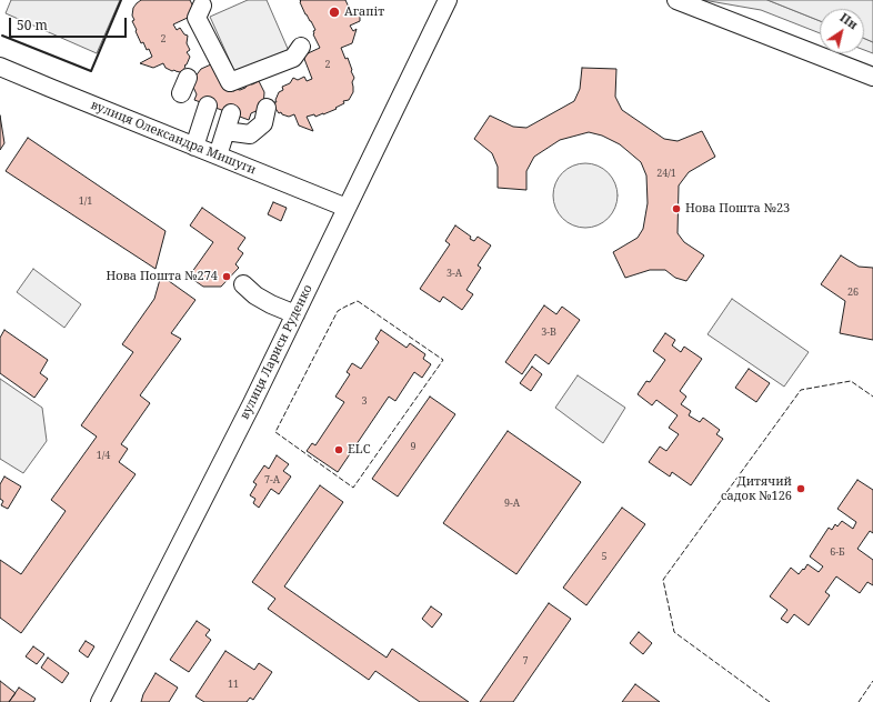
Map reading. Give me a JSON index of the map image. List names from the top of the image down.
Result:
{
  "streets": {
    "street": ["вулиця Олександра Мишуги", "вулиця Лариси Руденко"]
  },
  "crossings": [
    ["вулиця Олександра Мишуги", "вулиця Лариси Руденко"]
  ],
  "places": [
    "Агапіт",
    "Нова Пошта №23",
    "Нова Пошта №274",
    "ELC",
    "Дитячий садок №126"
  ],
  "house_numbers": [
    "2",
    "2",
    "24/1",
    "1/1",
    "3-А",
    "26",
    "3-В",
    "3",
    "9",
    "1/4",
    "7-А",
    "9-А",
    "6-Б",
    "5",
    "7",
    "11"
  ],
  "scale_bar": "50 m",
  "north": "top right"
}
